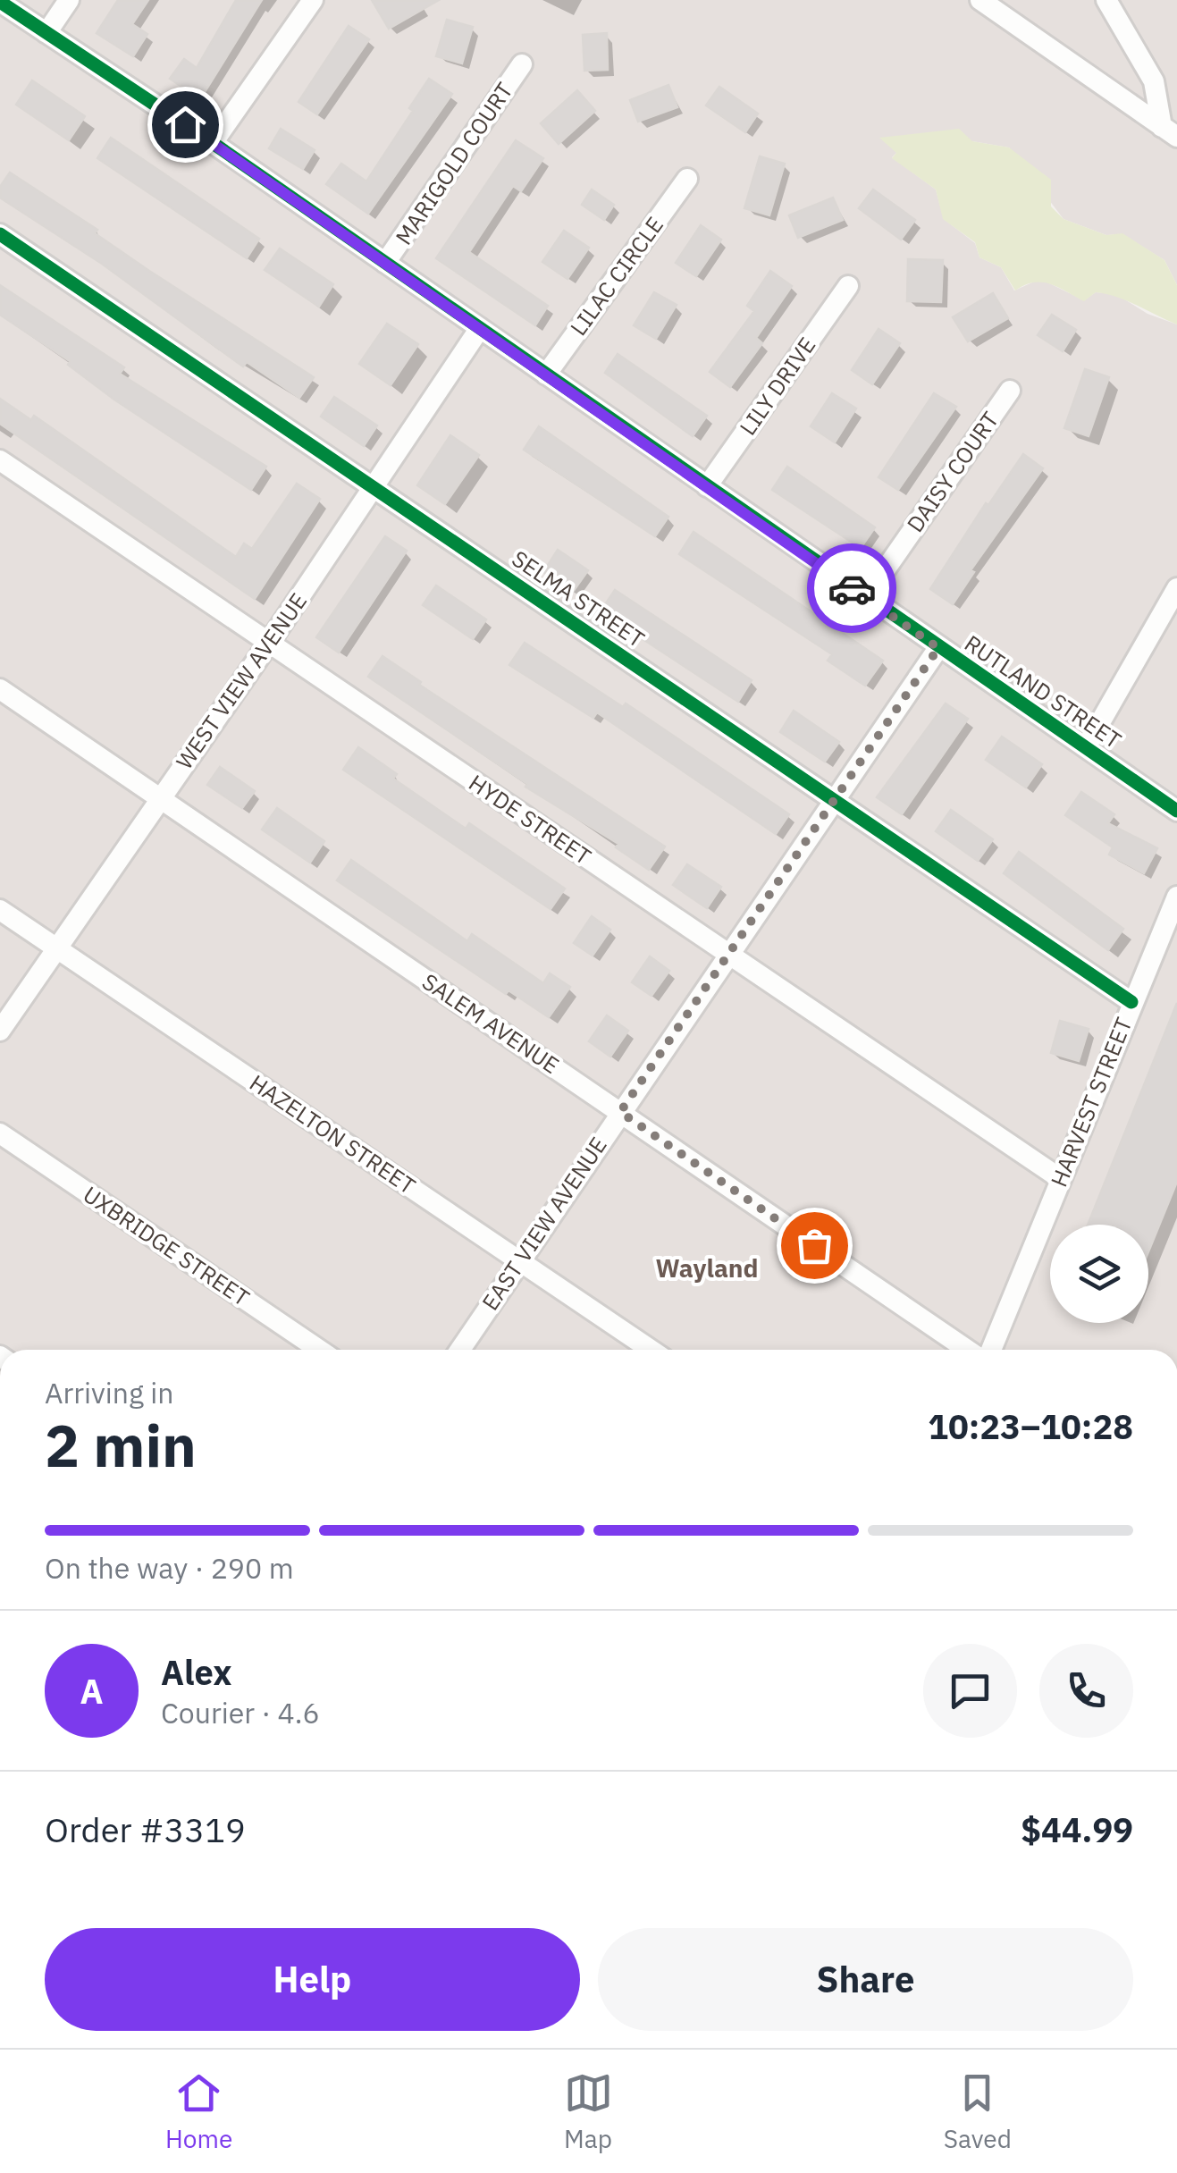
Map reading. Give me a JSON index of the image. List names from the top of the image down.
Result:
{
  "streets": {
    "street": [
      "MARIGOLD COURT",
      "LILAC CIRCLE",
      "LILY DRIVE",
      "DAISY COURT",
      "SELMA STREET",
      "WEST VIEW AVENUE",
      "RUTLAND STREET",
      "HYDE STREET",
      "SALEM AVENUE",
      "HARVEST STREET",
      "HAZELTON STREET",
      "EAST VIEW AVENUE",
      "UXBRIDGE STREET"
    ]
  },
  "crossings": [
    ["MARIGOLD COURT", "RUTLAND STREET"],
    ["LILAC CIRCLE", "RUTLAND STREET"],
    ["LILY DRIVE", "RUTLAND STREET"],
    ["DAISY COURT", "RUTLAND STREET"],
    ["SELMA STREET", "WEST VIEW AVENUE"],
    ["SELMA STREET", "HARVEST STREET"],
    ["SELMA STREET", "EAST VIEW AVENUE"],
    ["WEST VIEW AVENUE", "RUTLAND STREET"],
    ["WEST VIEW AVENUE", "HYDE STREET"],
    ["WEST VIEW AVENUE", "SALEM AVENUE"],
    ["WEST VIEW AVENUE", "HAZELTON STREET"],
    ["RUTLAND STREET", "EAST VIEW AVENUE"],
    ["HYDE STREET", "HARVEST STREET"],
    ["HYDE STREET", "EAST VIEW AVENUE"],
    ["SALEM AVENUE", "EAST VIEW AVENUE"],
    ["HAZELTON STREET", "EAST VIEW AVENUE"]
  ],
  "districts": ["Wayland"],
  "page": {
    "heading": ["2 min", "Arriving in", "10:23–10:28"],
    "panel": [
      "Alex",
      "Courier · 4.6",
      "Order #3319",
      "$44.99"
    ],
    "bar": "On the way · 290 m",
    "round": "A",
    "buttons": ["Help", "Share"],
    "tabs": ["Home", "Map", "Saved"]
  }
}
